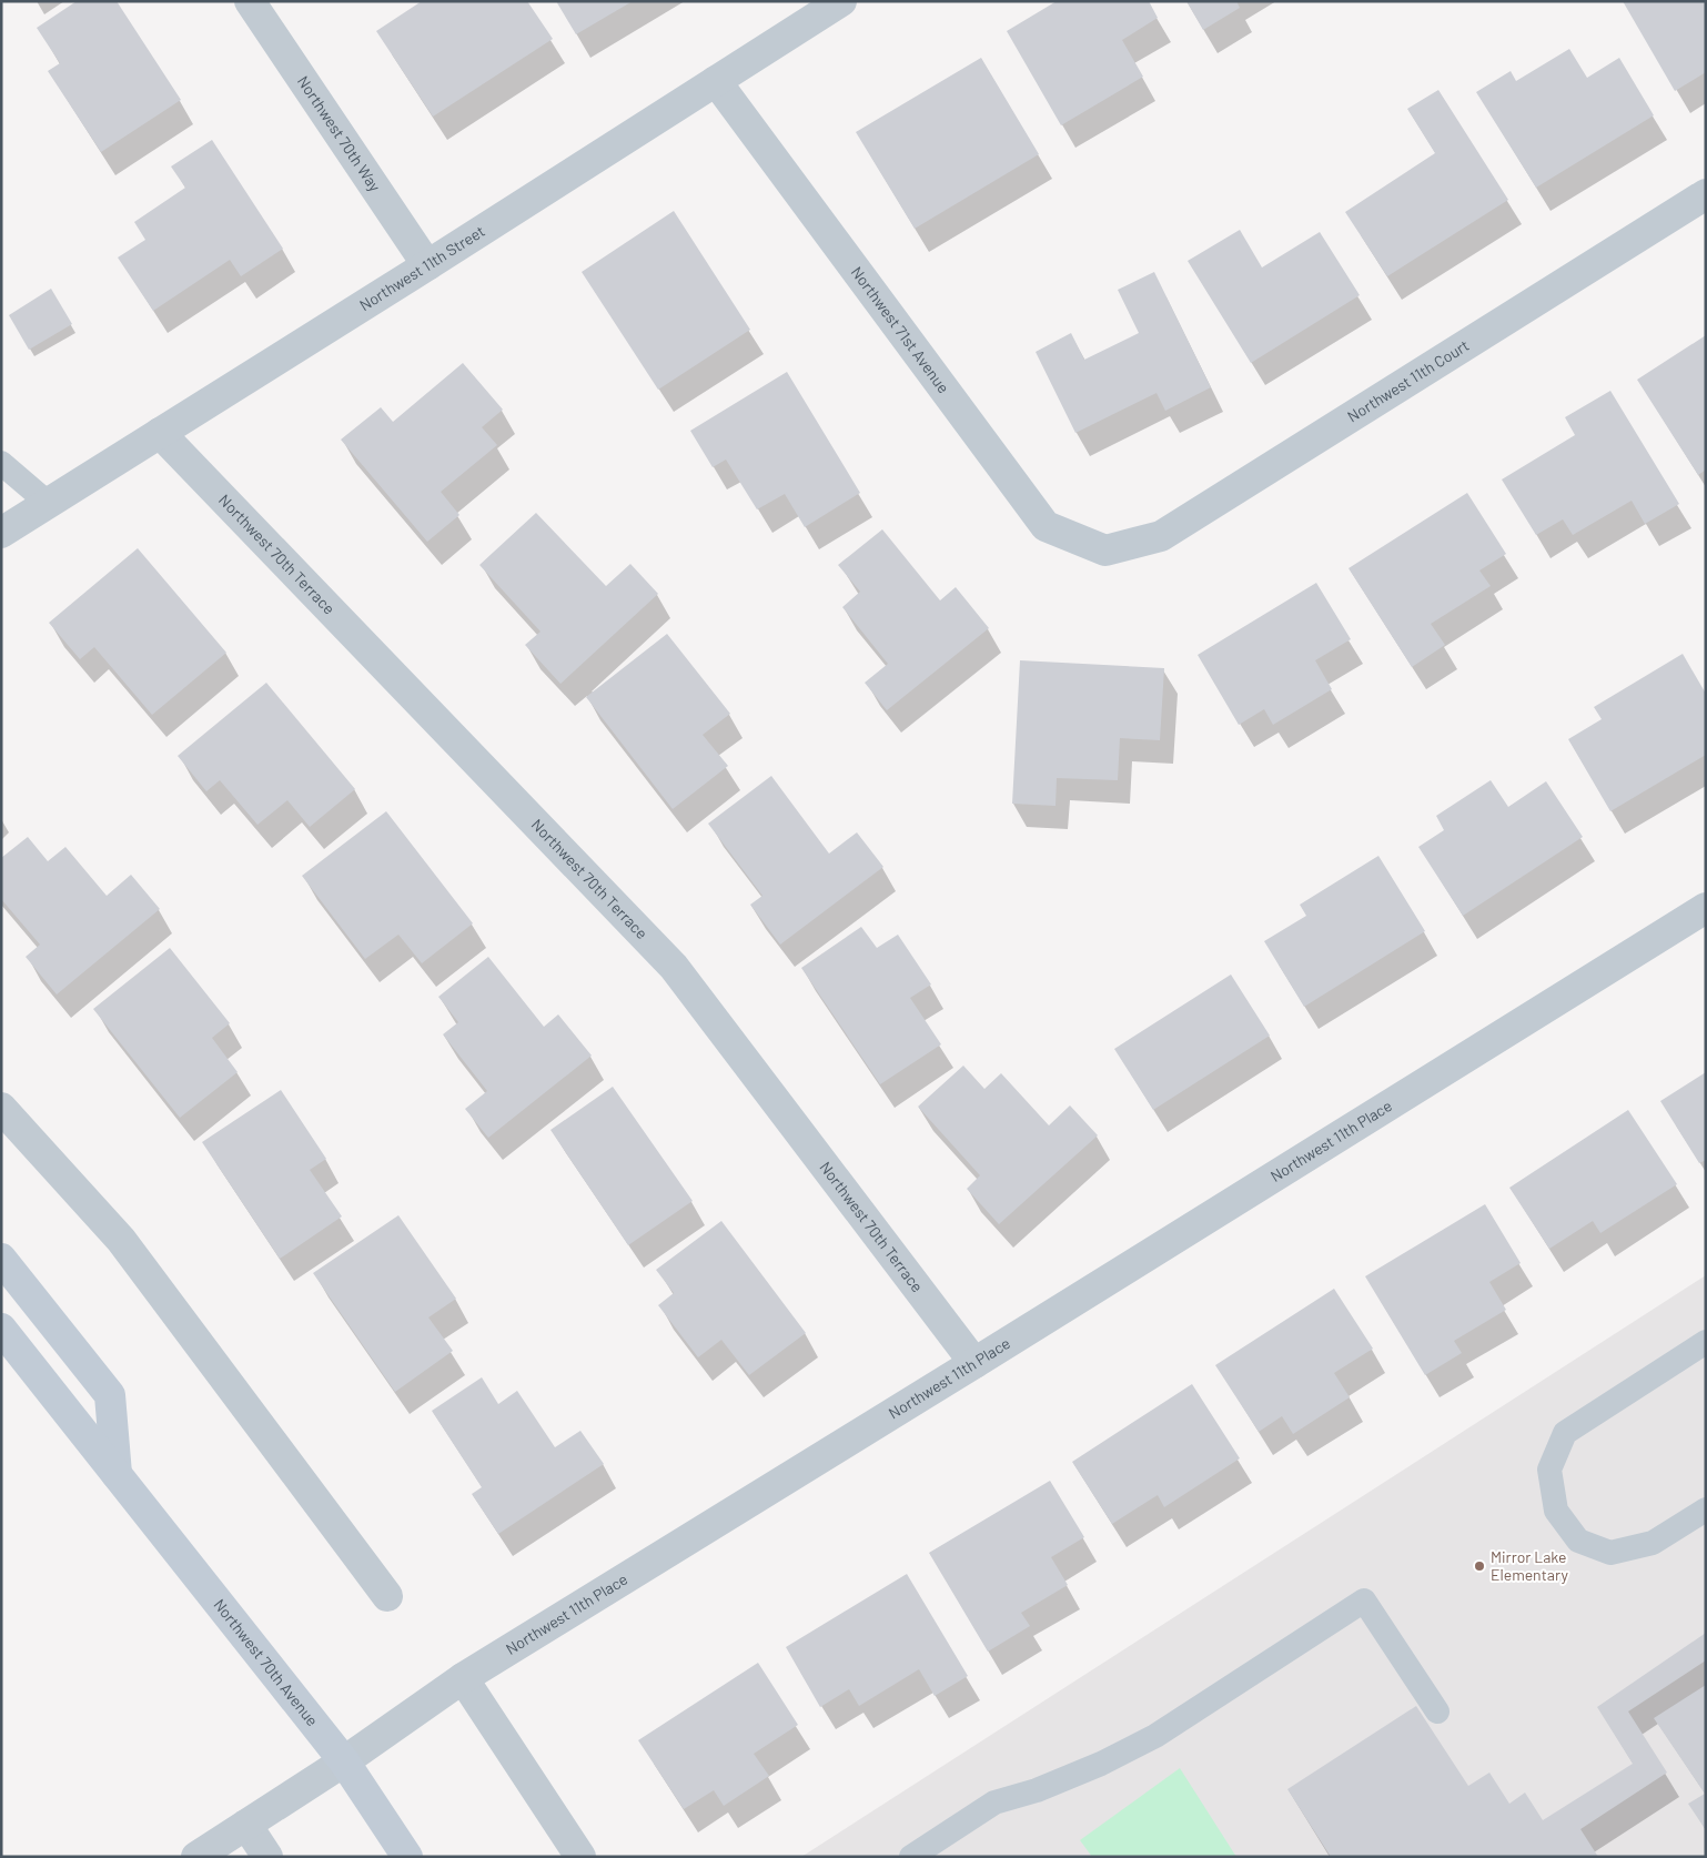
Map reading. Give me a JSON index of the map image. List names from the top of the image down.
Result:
{
  "streets": {
    "street": [
      "Northwest 70th Way",
      "Northwest 11th Street",
      "Northwest 71st Avenue",
      "Northwest 11th Court",
      "Northwest 70th Terrace",
      "Northwest 11th Place",
      "Northwest 70th Avenue"
    ]
  },
  "crossings": [
    ["Northwest 70th Way", "Northwest 11th Street"],
    ["Northwest 11th Street", "Northwest 71st Avenue"],
    ["Northwest 11th Street", "Northwest 70th Terrace"],
    ["Northwest 71st Avenue", "Northwest 11th Court"],
    ["Northwest 70th Terrace", "Northwest 11th Place"],
    ["Northwest 11th Place", "Northwest 70th Avenue"]
  ],
  "places": ["Mirror Lake Elementary"]
}
